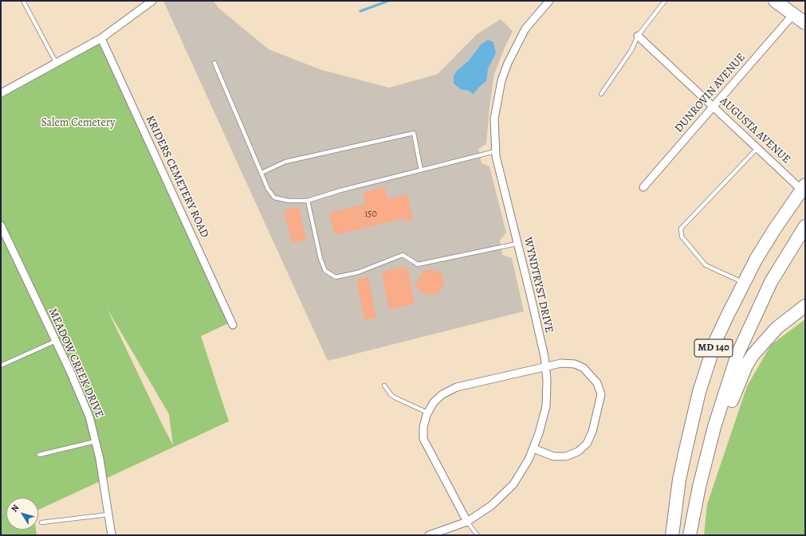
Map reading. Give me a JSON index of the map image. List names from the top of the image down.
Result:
{
  "streets": {
    "highway": ["MD 140"],
    "street": [
      "DUNROVIN AVENUE",
      "AUGUSTA AVENUE",
      "KRIDERS CEMETERY ROAD",
      "WYNDTRYST DRIVE",
      "MEADOW CREEK DRIVE"
    ]
  },
  "crossings": [
    ["DUNROVIN AVENUE", "AUGUSTA AVENUE"],
    ["AUGUSTA AVENUE", "MD 140"]
  ],
  "parks": ["Salem Cemetery"],
  "house_numbers": ["150"],
  "north": "top left"
}
